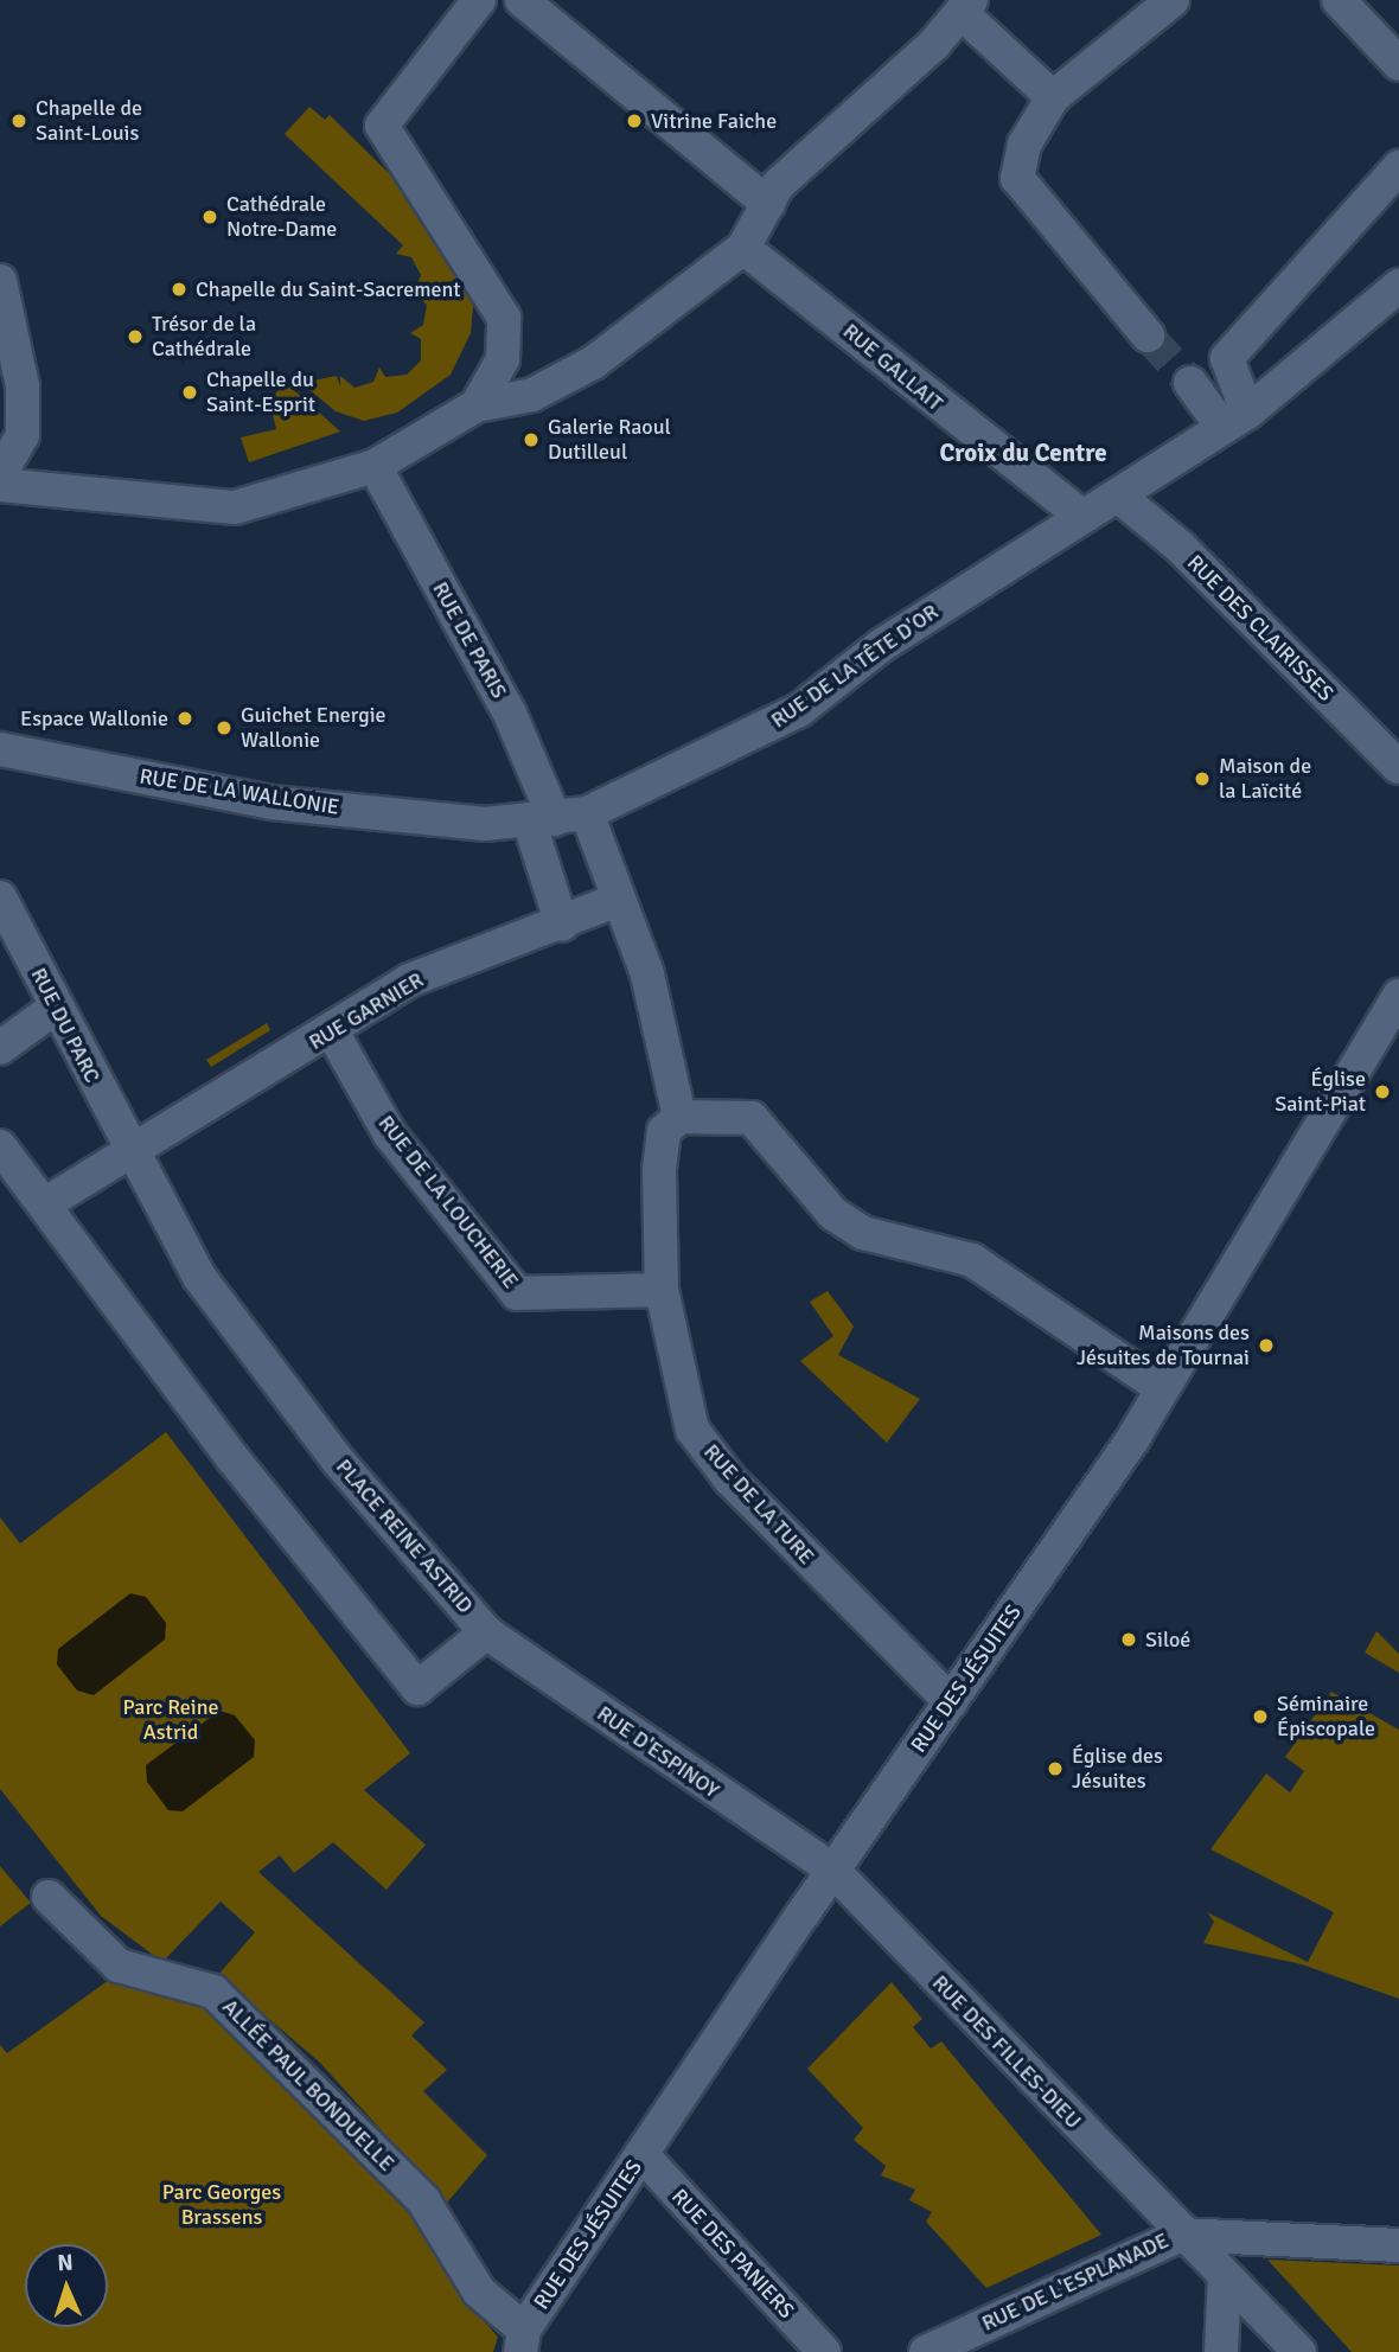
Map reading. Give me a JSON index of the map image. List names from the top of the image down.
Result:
{
  "streets": {
    "street": [
      "RUE GALLAIT",
      "RUE DES CLAIRISSES",
      "RUE DE PARIS",
      "RUE DE LA TÊTE D'OR",
      "RUE DE LA WALLONIE",
      "RUE GARNIER",
      "RUE DU PARC",
      "RUE DE LA LOUCHERIE",
      "RUE DE LA TURE",
      "PLACE REINE ASTRID",
      "RUE DES JÉSUITES",
      "RUE D'ESPINOY",
      "RUE DES FILLES-DIEU",
      "ALLÉE PAUL BONDUELLE",
      "RUE DES PANIERS",
      "RUE DE L'ESPLANADE"
    ]
  },
  "crossings": [
    ["RUE GALLAIT", "RUE DE LA TÊTE D'OR"],
    ["RUE DES CLAIRISSES", "RUE DE LA TÊTE D'OR"],
    ["RUE DE PARIS", "RUE DE LA TÊTE D'OR"],
    ["RUE DE PARIS", "RUE DE LA WALLONIE"],
    ["RUE DE LA TÊTE D'OR", "RUE DE LA WALLONIE"],
    ["RUE GARNIER", "RUE DU PARC"],
    ["RUE GARNIER", "RUE DE LA LOUCHERIE"],
    ["RUE GARNIER", "PLACE REINE ASTRID"],
    ["RUE DU PARC", "PLACE REINE ASTRID"],
    ["RUE DE LA LOUCHERIE", "RUE DE LA TURE"],
    ["RUE DE LA TURE", "RUE DES JÉSUITES"],
    ["PLACE REINE ASTRID", "RUE D'ESPINOY"],
    ["RUE DES JÉSUITES", "RUE D'ESPINOY"],
    ["RUE DES JÉSUITES", "RUE DES FILLES-DIEU"],
    ["RUE DES JÉSUITES", "ALLÉE PAUL BONDUELLE"],
    ["RUE DES JÉSUITES", "RUE DES PANIERS"],
    ["RUE D'ESPINOY", "RUE DES FILLES-DIEU"],
    ["RUE DES FILLES-DIEU", "RUE DE L'ESPLANADE"]
  ],
  "districts": ["Croix du Centre"],
  "parks": ["Parc Reine Astrid", "Parc Georges Brassens"],
  "places": [
    "Chapelle de Saint-Louis",
    "Vitrine Faiche",
    "Cathédrale Notre-Dame",
    "Chapelle du Saint-Sacrement",
    "Trésor de la Cathédrale",
    "Chapelle du Saint-Esprit",
    "Galerie Raoul Dutilleul",
    "Espace Wallonie",
    "Guichet Energie Wallonie",
    "Maison de la Laïcité",
    "Église Saint-Piat",
    "Maisons des Jésuites de Tournai",
    "Siloé",
    "Séminaire Épiscopale",
    "Église des Jésuites"
  ],
  "north": "top"
}
